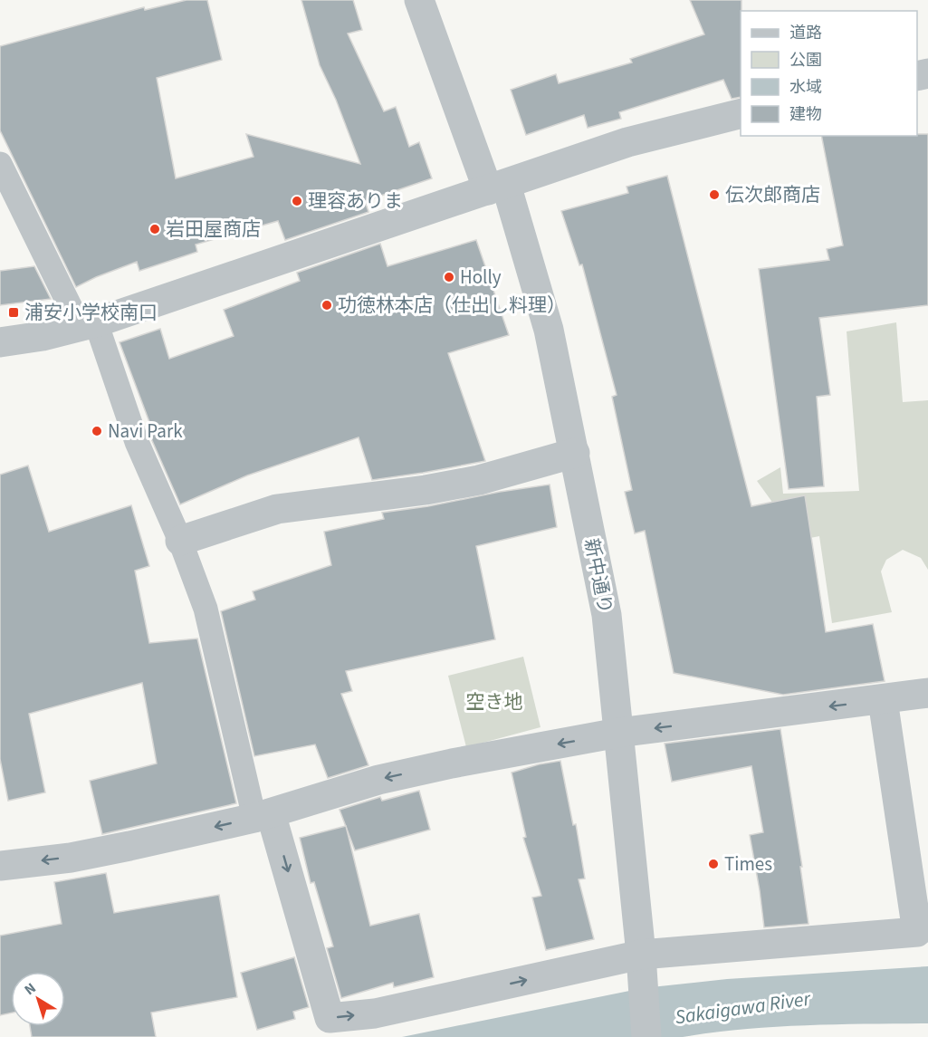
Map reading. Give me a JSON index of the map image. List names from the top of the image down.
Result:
{
  "streets": {
    "street": ["新中通り"]
  },
  "water": ["Sakaigawa River"],
  "parks": ["空き地"],
  "places": {
    "other": [
      "伝次郎商店",
      "理容ありま",
      "岩田屋商店",
      "Holly",
      "功徳林本店（仕出し料理）",
      "Navi Park",
      "Times"
    ],
    "transit": ["浦安小学校南口"]
  },
  "legend": [
    "道路",
    "公園",
    "水域",
    "建物"
  ],
  "north": "top left"
}
